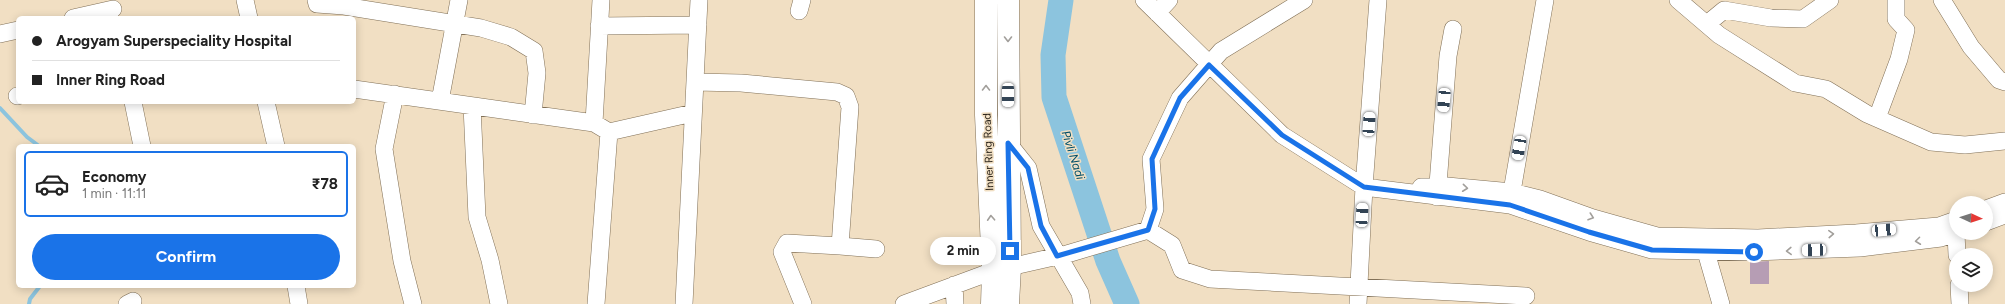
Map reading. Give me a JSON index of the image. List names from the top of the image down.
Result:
{
  "streets": {
    "highway": ["Inner Ring Road"]
  },
  "water": ["Pivli Nadi"],
  "north": "right",
  "page": {
    "banner": ["Arogyam Superspeciality Hospital", "Inner Ring Road"],
    "list": [
      {
        "name": "Economy",
        "note": "1 min · 11:11",
        "value": "₹78"
      }
    ],
    "buttons": "Confirm",
    "bubble": "2 min"
  }
}
